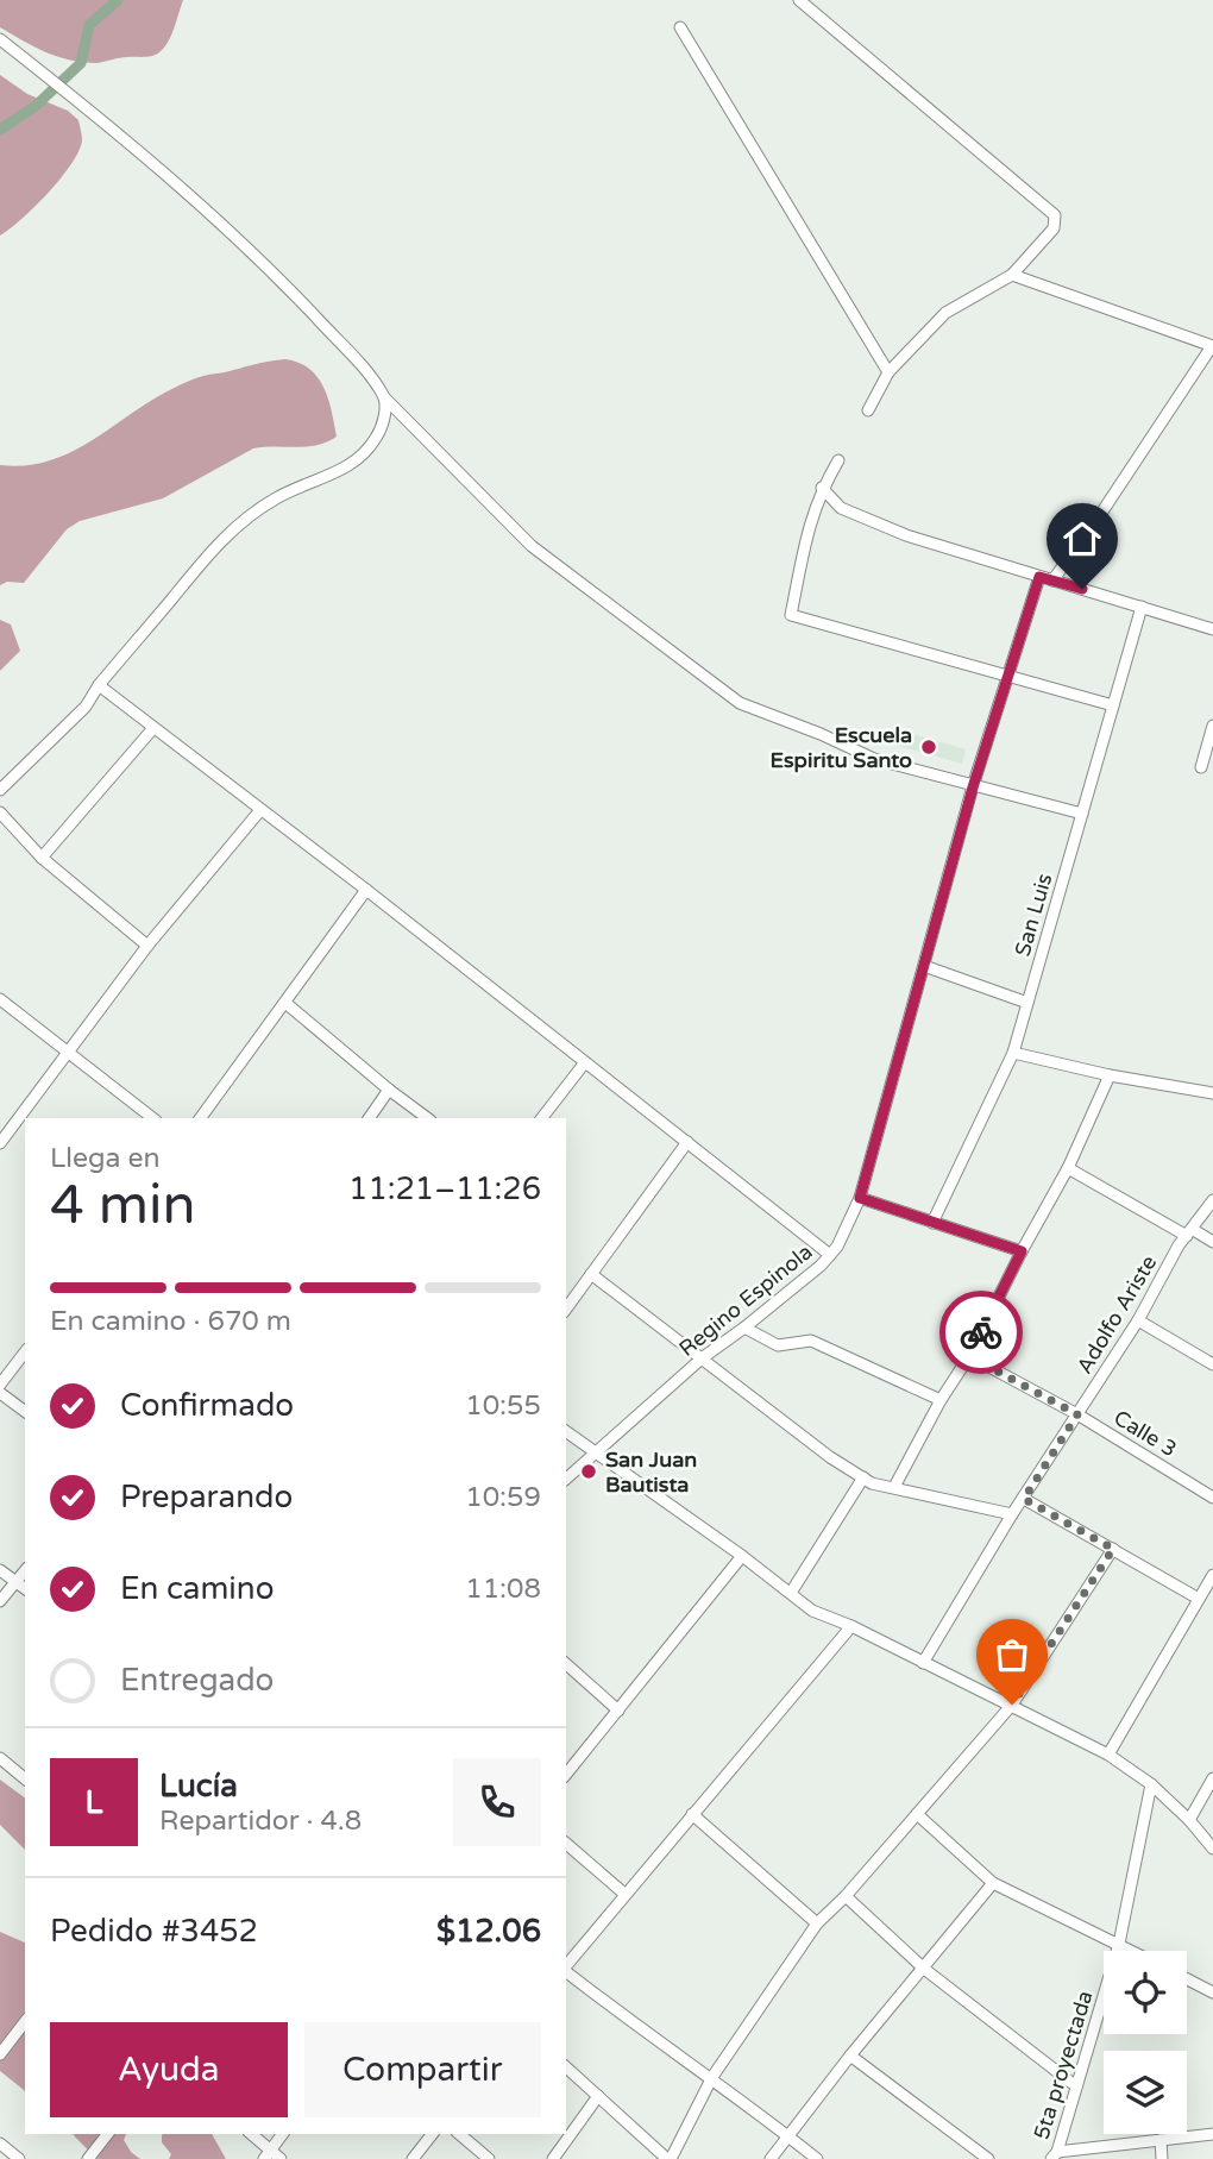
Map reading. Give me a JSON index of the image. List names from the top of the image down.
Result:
{
  "streets": {
    "street": [
      "San Luis",
      "Regino Espinola",
      "Adolfo Ariste",
      "Calle 3",
      "5ta proyectada"
    ]
  },
  "crossings": [
    ["Adolfo Ariste", "Calle 3"]
  ],
  "places": ["Escuela Espiritu Santo", "San Juan Bautista"],
  "page": {
    "heading": ["4 min", "Llega en", "11:21–11:26"],
    "panel": [
      "Lucía",
      "Repartidor · 4.8",
      "Pedido #3452",
      "$12.06"
    ],
    "bar": "En camino · 670 m",
    "list": [
      ["Confirmado", "10:55"],
      ["Preparando", "10:59"],
      ["En camino", "11:08"],
      "Entregado"
    ],
    "round": "L",
    "buttons": ["Ayuda", "Compartir"]
  }
}
